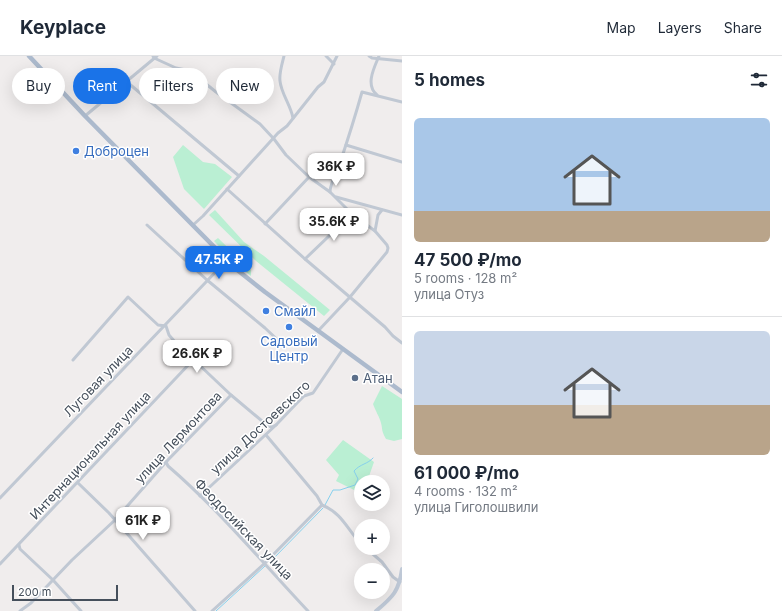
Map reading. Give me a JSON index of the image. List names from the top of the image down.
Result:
{
  "streets": {
    "street": [
      "Луговая улица",
      "улица Достоевского",
      "улица Лермонтова",
      "Интернациональная улица",
      "Феодосийская улица"
    ]
  },
  "crossings": [
    ["улица Достоевского", "Феодосийская улица"],
    ["улица Лермонтова", "Феодосийская улица"]
  ],
  "places": [
    "Доброцен",
    "Смайл",
    "Садовый Центр",
    "Атан"
  ],
  "scale_bar": "200 m",
  "page": {
    "header": "Keyplace",
    "nav": ["Map", "Layers", "Share"],
    "heading": "5 homes",
    "chip": [
      "Buy",
      "Rent",
      "Filters",
      "New"
    ],
    "list": [
      {
        "name": "47 500 ₽/mo",
        "note": "5 rooms · 128 m² · улица Отуз"
      },
      {
        "name": "61 000 ₽/mo",
        "note": "4 rooms · 132 m² · улица Гиголошвили"
      }
    ],
    "price": [
      "36K ₽",
      "35.6K ₽",
      "47.5K ₽",
      "26.6K ₽",
      "61K ₽"
    ],
    "map_buttons": ["+", "−"],
    "scale": "200 m"
  }
}
